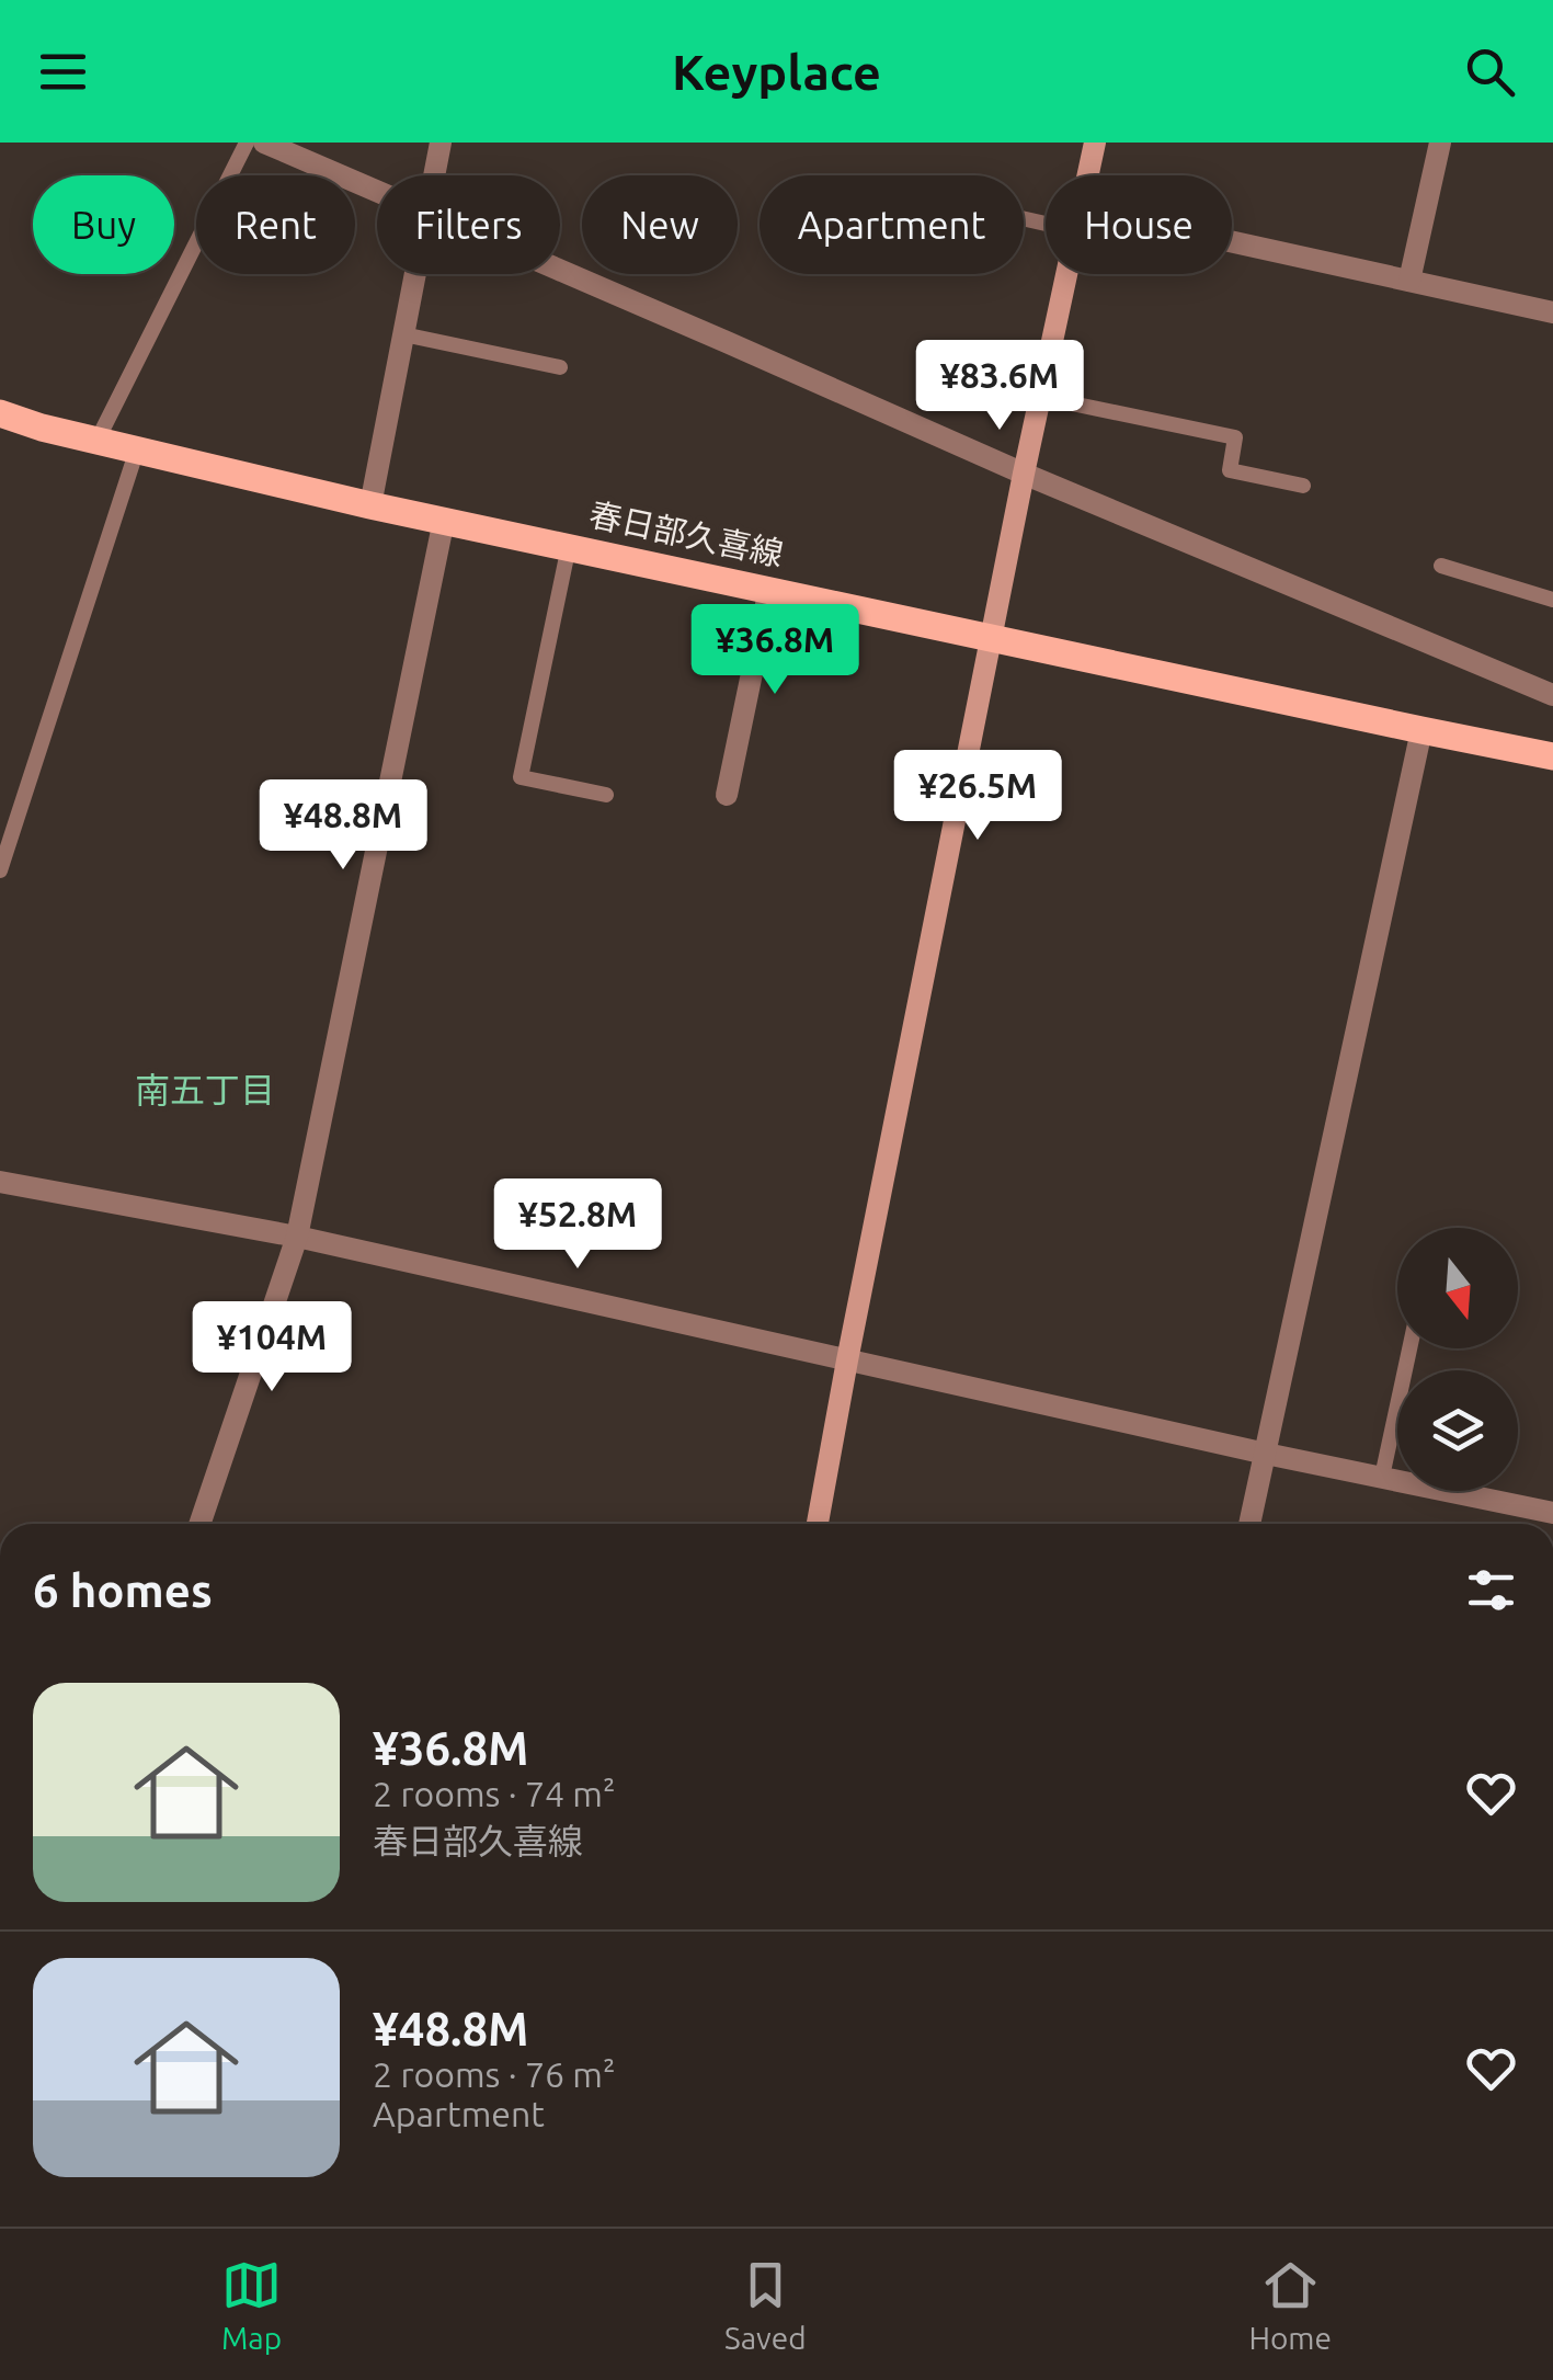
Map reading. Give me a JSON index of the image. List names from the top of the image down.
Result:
{
  "streets": {
    "main road": ["春日部久喜線"]
  },
  "districts": ["南五丁目"],
  "north": "bottom",
  "page": {
    "header": "Keyplace",
    "chip": [
      "Buy",
      "Rent",
      "Filters",
      "New",
      "Apartment",
      "House"
    ],
    "price": [
      "¥83.6M",
      "¥36.8M",
      "¥26.5M",
      "¥48.8M",
      "¥52.8M",
      "¥104M"
    ],
    "heading": "6 homes",
    "list": [
      {
        "name": "¥36.8M",
        "note": "2 rooms · 74 m² · 春日部久喜線"
      },
      {
        "name": "¥48.8M",
        "note": "2 rooms · 76 m² · Apartment"
      }
    ],
    "tabs": ["Map", "Saved", "Home"]
  }
}
